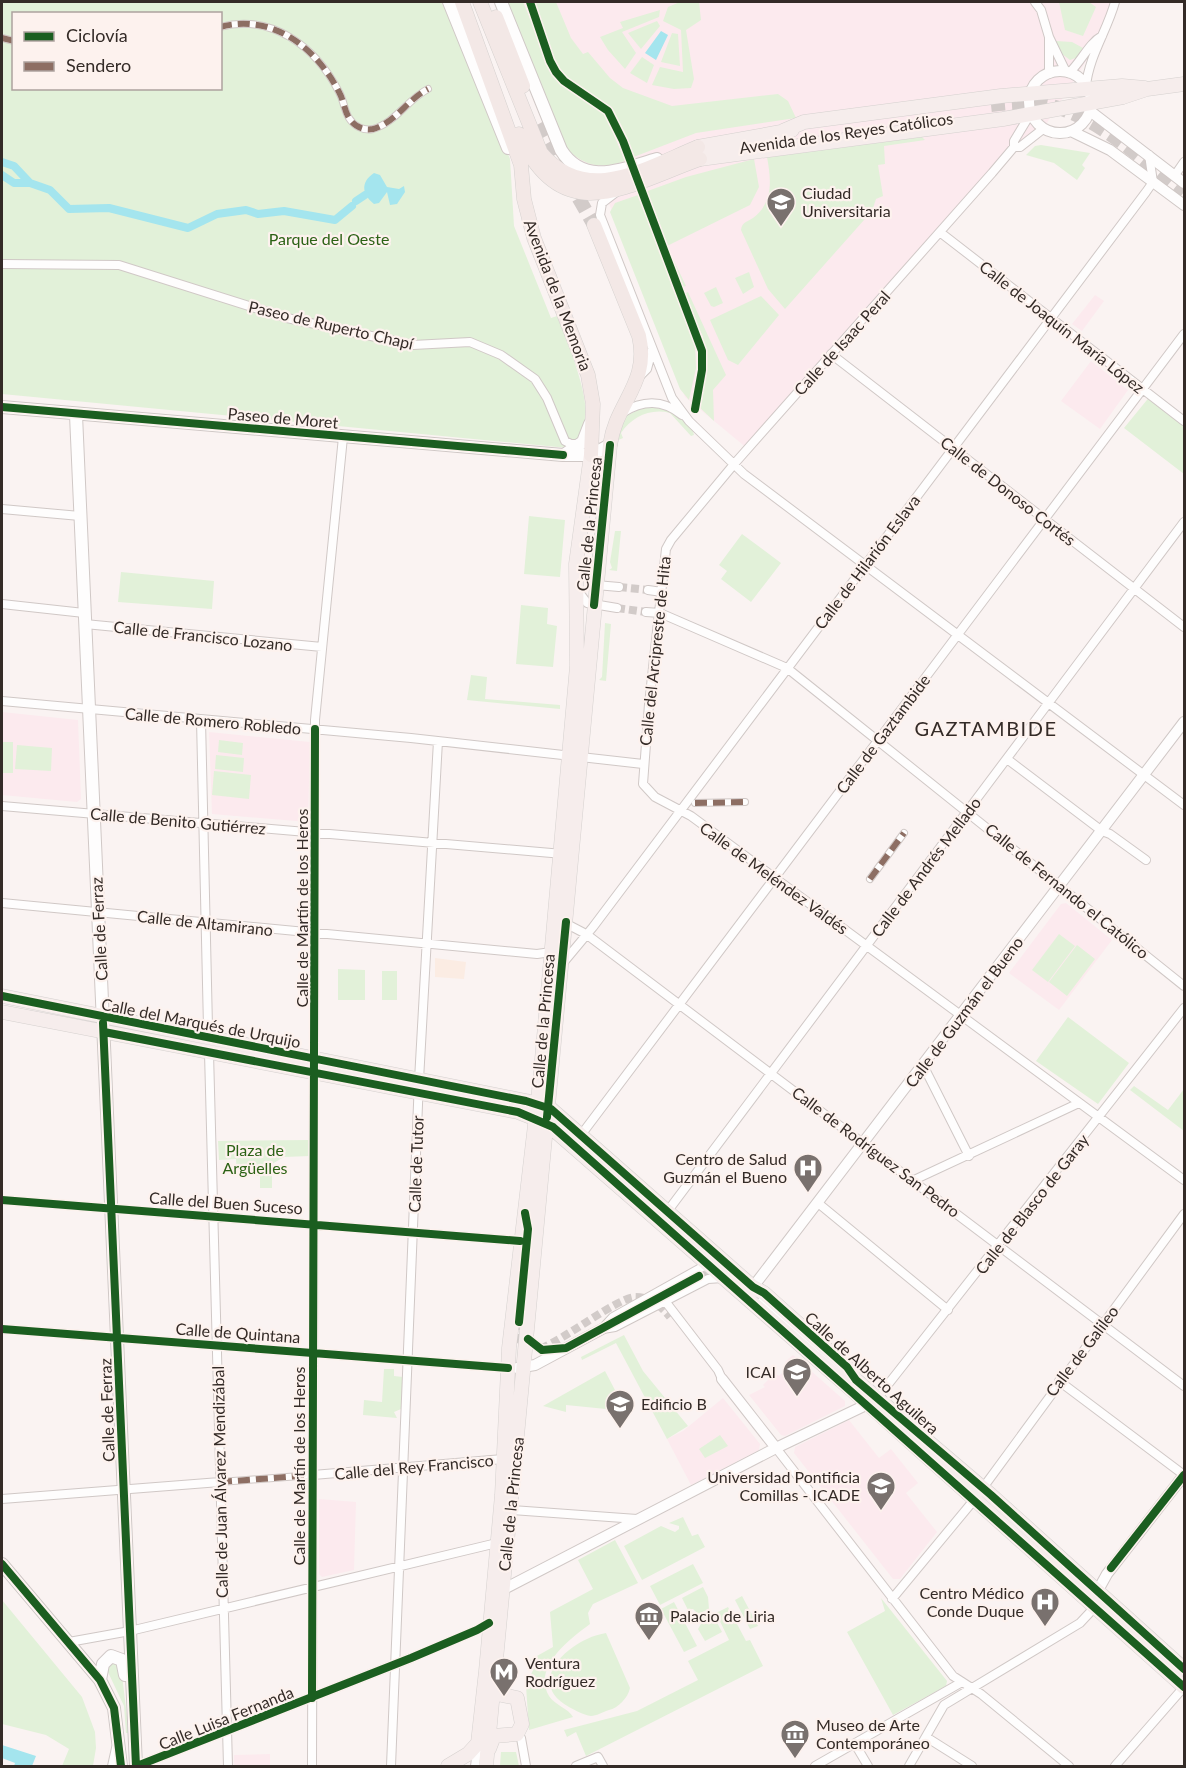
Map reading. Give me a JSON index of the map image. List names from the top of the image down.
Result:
{
  "streets": {
    "highway": ["Avenida de los Reyes Católicos", "Avenida de la Memoria", "Calle de la Princesa"],
    "main road": [
      "Paseo de Moret",
      "Calle de Ferraz",
      "Calle del Marqués de Urquijo",
      "Calle de Alberto Aguilera"
    ],
    "street": [
      "Paseo de Ruperto Chapí",
      "Calle de Joaquín María López",
      "Calle de Isaac Peral",
      "Calle de Donoso Cortés",
      "Calle de Hilarión Eslava",
      "Calle de Francisco Lozano",
      "Calle del Arcipreste de Hita",
      "Calle de Romero Robledo",
      "Calle de Gaztambide",
      "Calle de Benito Gutiérrez",
      "Calle de Andrés Mellado",
      "Calle de Meléndez Valdés",
      "Calle de Fernando el Católico",
      "Calle de Martín de los Heros",
      "Calle de Altamirano",
      "Calle de Guzmán el Bueno",
      "Calle de Rodríguez San Pedro",
      "Calle de Tutor",
      "Calle del Buen Suceso",
      "Calle de Blasco de Garay",
      "Calle de Quintana",
      "Calle de Galileo",
      "Calle del Rey Francisco",
      "Calle de Juan Álvarez Mendizábal",
      "Calle Luisa Fernanda"
    ]
  },
  "crossings": [
    ["Avenida de los Reyes Católicos", "Avenida de la Memoria"],
    ["Avenida de la Memoria", "Paseo de Moret"],
    ["Avenida de la Memoria", "Calle de la Princesa"],
    ["Calle de Joaquín María López", "Calle de Isaac Peral"],
    ["Calle de Joaquín María López", "Calle de Hilarión Eslava"],
    ["Calle de Joaquín María López", "Calle de Gaztambide"],
    ["Calle de Isaac Peral", "Calle de Donoso Cortés"],
    ["Calle de Isaac Peral", "Calle del Arcipreste de Hita"],
    ["Paseo de Moret", "Calle de la Princesa"],
    ["Paseo de Moret", "Calle de Martín de los Heros"],
    ["Paseo de Moret", "Calle de Ferraz"],
    ["Calle de Donoso Cortés", "Calle de Hilarión Eslava"],
    ["Calle de Donoso Cortés", "Calle de Gaztambide"],
    ["Calle de Donoso Cortés", "Calle de Andrés Mellado"],
    ["Calle de la Princesa", "Calle de Hilarión Eslava"],
    ["Calle de la Princesa", "Calle de Romero Robledo"],
    ["Calle de la Princesa", "Calle de Benito Gutiérrez"],
    ["Calle de la Princesa", "Calle de Altamirano"],
    ["Calle de la Princesa", "Calle del Marqués de Urquijo"],
    ["Calle de la Princesa", "Calle de Rodríguez San Pedro"],
    ["Calle de la Princesa", "Calle del Buen Suceso"],
    ["Calle de la Princesa", "Calle de Quintana"],
    ["Calle de la Princesa", "Calle de Alberto Aguilera"],
    ["Calle de la Princesa", "Calle del Rey Francisco"],
    ["Calle de la Princesa", "Calle Luisa Fernanda"],
    ["Calle de Hilarión Eslava", "Calle de Meléndez Valdés"],
    ["Calle de Hilarión Eslava", "Calle de Fernando el Católico"],
    ["Calle de Hilarión Eslava", "Calle de Rodríguez San Pedro"],
    ["Calle de Francisco Lozano", "Calle de Martín de los Heros"],
    ["Calle de Francisco Lozano", "Calle de Ferraz"],
    ["Calle del Arcipreste de Hita", "Calle de Meléndez Valdés"],
    ["Calle del Arcipreste de Hita", "Calle de Fernando el Católico"],
    ["Calle de Romero Robledo", "Calle de Martín de los Heros"],
    ["Calle de Romero Robledo", "Calle de Ferraz"],
    ["Calle de Romero Robledo", "Calle de Tutor"],
    ["Calle de Gaztambide", "Calle de Meléndez Valdés"],
    ["Calle de Gaztambide", "Calle de Fernando el Católico"],
    ["Calle de Gaztambide", "Calle de Rodríguez San Pedro"],
    ["Calle de Gaztambide", "Calle de Alberto Aguilera"],
    ["Calle de Benito Gutiérrez", "Calle de Martín de los Heros"],
    ["Calle de Benito Gutiérrez", "Calle de Ferraz"],
    ["Calle de Benito Gutiérrez", "Calle de Tutor"],
    ["Calle de Andrés Mellado", "Calle de Meléndez Valdés"],
    ["Calle de Andrés Mellado", "Calle de Fernando el Católico"],
    ["Calle de Andrés Mellado", "Calle de Rodríguez San Pedro"],
    ["Calle de Andrés Mellado", "Calle de Alberto Aguilera"],
    ["Calle de Meléndez Valdés", "Calle de Guzmán el Bueno"],
    ["Calle de Meléndez Valdés", "Calle de Blasco de Garay"],
    ["Calle de Fernando el Católico", "Calle de Guzmán el Bueno"],
    ["Calle de Martín de los Heros", "Calle de Altamirano"],
    ["Calle de Martín de los Heros", "Calle del Marqués de Urquijo"],
    ["Calle de Martín de los Heros", "Calle del Buen Suceso"],
    ["Calle de Martín de los Heros", "Calle de Quintana"],
    ["Calle de Martín de los Heros", "Calle del Rey Francisco"],
    ["Calle de Martín de los Heros", "Calle Luisa Fernanda"],
    ["Calle de Altamirano", "Calle de Ferraz"],
    ["Calle de Altamirano", "Calle de Tutor"],
    ["Calle de Ferraz", "Calle del Marqués de Urquijo"],
    ["Calle de Ferraz", "Calle del Buen Suceso"],
    ["Calle de Ferraz", "Calle de Quintana"],
    ["Calle de Ferraz", "Calle del Rey Francisco"],
    ["Calle de Ferraz", "Calle Luisa Fernanda"],
    ["Calle de Guzmán el Bueno", "Calle de Rodríguez San Pedro"],
    ["Calle de Guzmán el Bueno", "Calle de Alberto Aguilera"],
    ["Calle del Marqués de Urquijo", "Calle de Tutor"],
    ["Calle del Marqués de Urquijo", "Calle de Alberto Aguilera"],
    ["Calle del Marqués de Urquijo", "Calle de Juan Álvarez Mendizábal"],
    ["Calle de Rodríguez San Pedro", "Calle de Blasco de Garay"],
    ["Calle de Rodríguez San Pedro", "Calle de Galileo"],
    ["Calle de Tutor", "Calle del Buen Suceso"],
    ["Calle de Tutor", "Calle de Quintana"],
    ["Calle de Tutor", "Calle del Rey Francisco"],
    ["Calle de Tutor", "Calle Luisa Fernanda"],
    ["Calle del Buen Suceso", "Calle de Juan Álvarez Mendizábal"],
    ["Calle de Blasco de Garay", "Calle de Alberto Aguilera"],
    ["Calle de Quintana", "Calle de Juan Álvarez Mendizábal"],
    ["Calle de Galileo", "Calle de Alberto Aguilera"],
    ["Calle del Rey Francisco", "Calle de Juan Álvarez Mendizábal"],
    ["Calle de Juan Álvarez Mendizábal", "Calle Luisa Fernanda"]
  ],
  "districts": ["GAZTAMBIDE"],
  "parks": ["Parque del Oeste", "Plaza de Argüelles"],
  "places": {
    "school or university": [
      "Ciudad Universitaria",
      "ICAI",
      "Edificio B",
      "Universidad Pontificia Comillas - ICADE"
    ],
    "hospital": ["Centro de Salud Guzmán el Bueno", "Centro Médico Conde Duque"],
    "museum": ["Palacio de Liria", "Museo de Arte Contemporáneo"],
    "metro station": ["Ventura Rodríguez"]
  },
  "legend": ["Ciclovía", "Sendero"]
}
